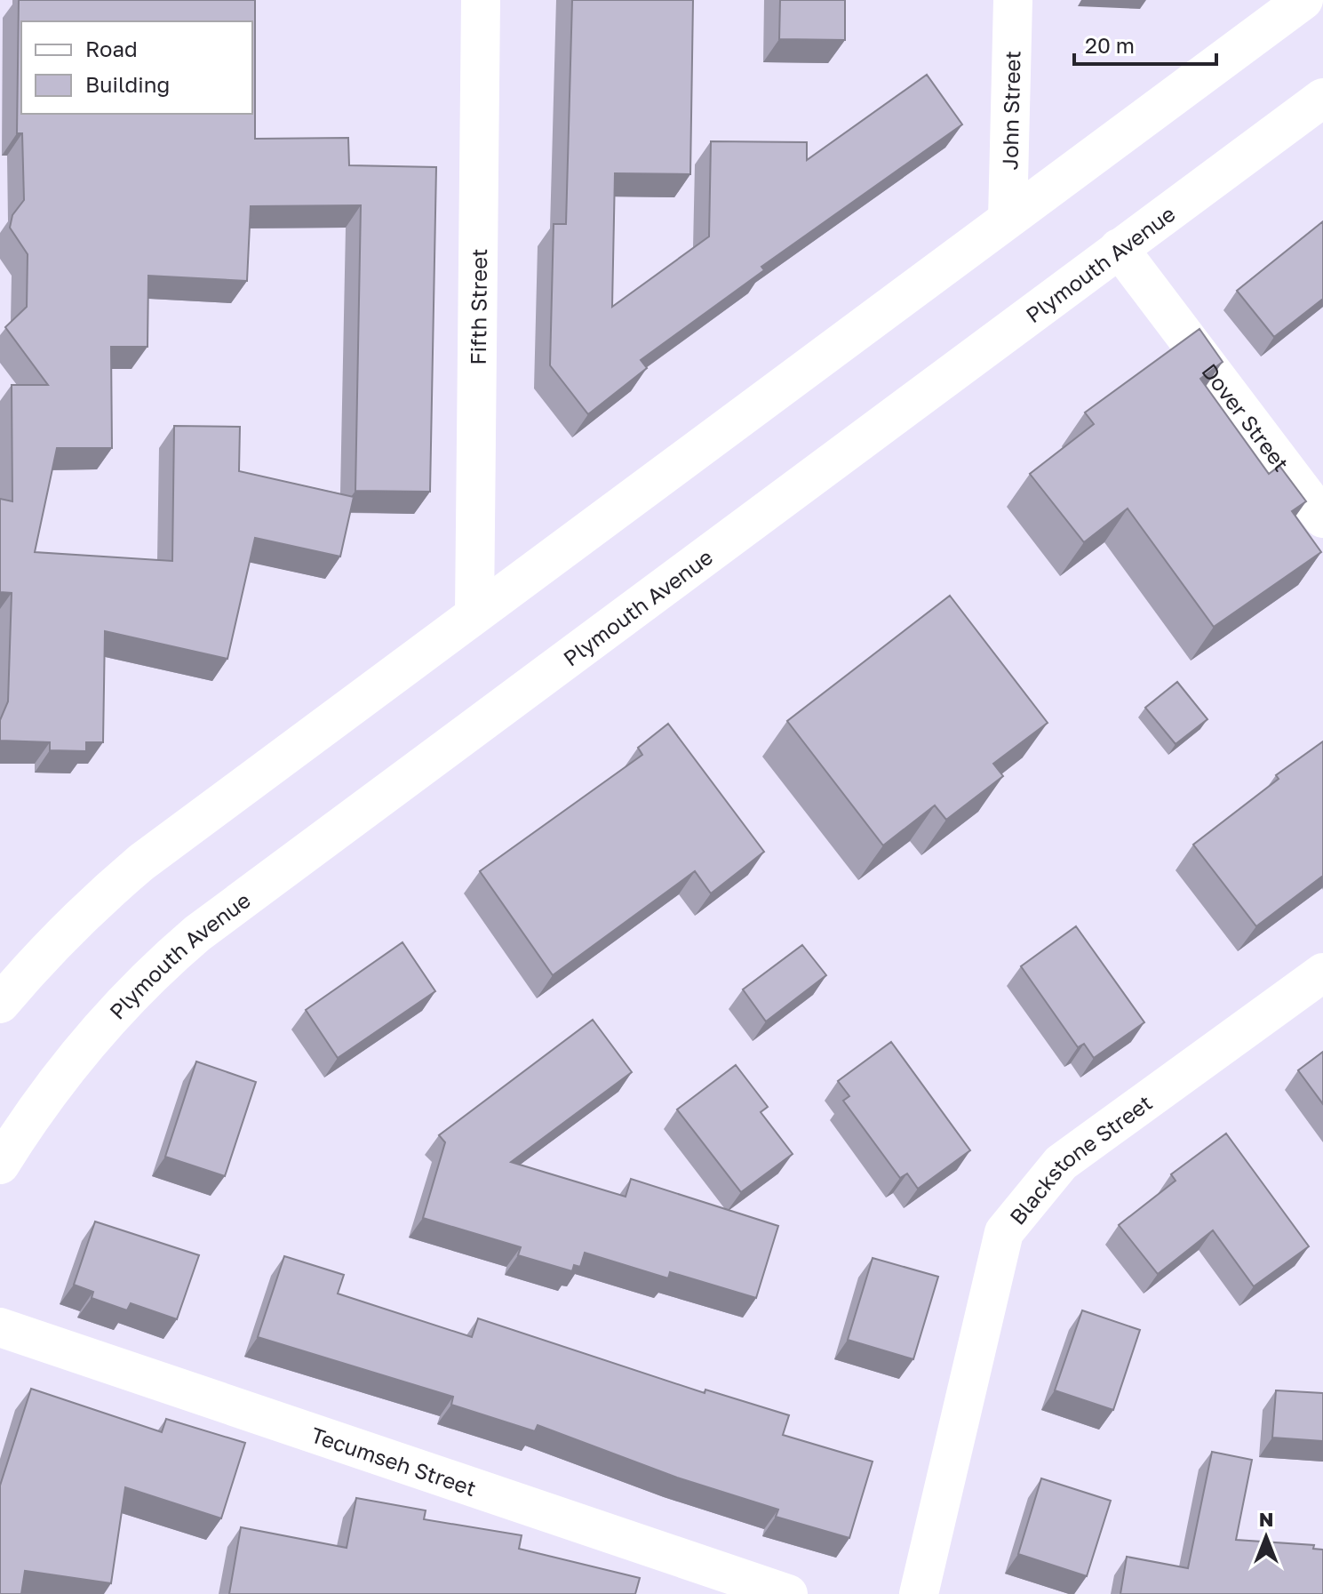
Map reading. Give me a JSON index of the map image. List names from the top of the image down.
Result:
{
  "streets": {
    "main road": [
      "John Street",
      "Plymouth Avenue",
      "Fifth Street",
      "Dover Street",
      "Blackstone Street",
      "Tecumseh Street"
    ]
  },
  "crossings": [
    ["Plymouth Avenue", "Dover Street"]
  ],
  "legend": ["Road", "Building"],
  "scale_bar": "20 m",
  "north": "top"
}
